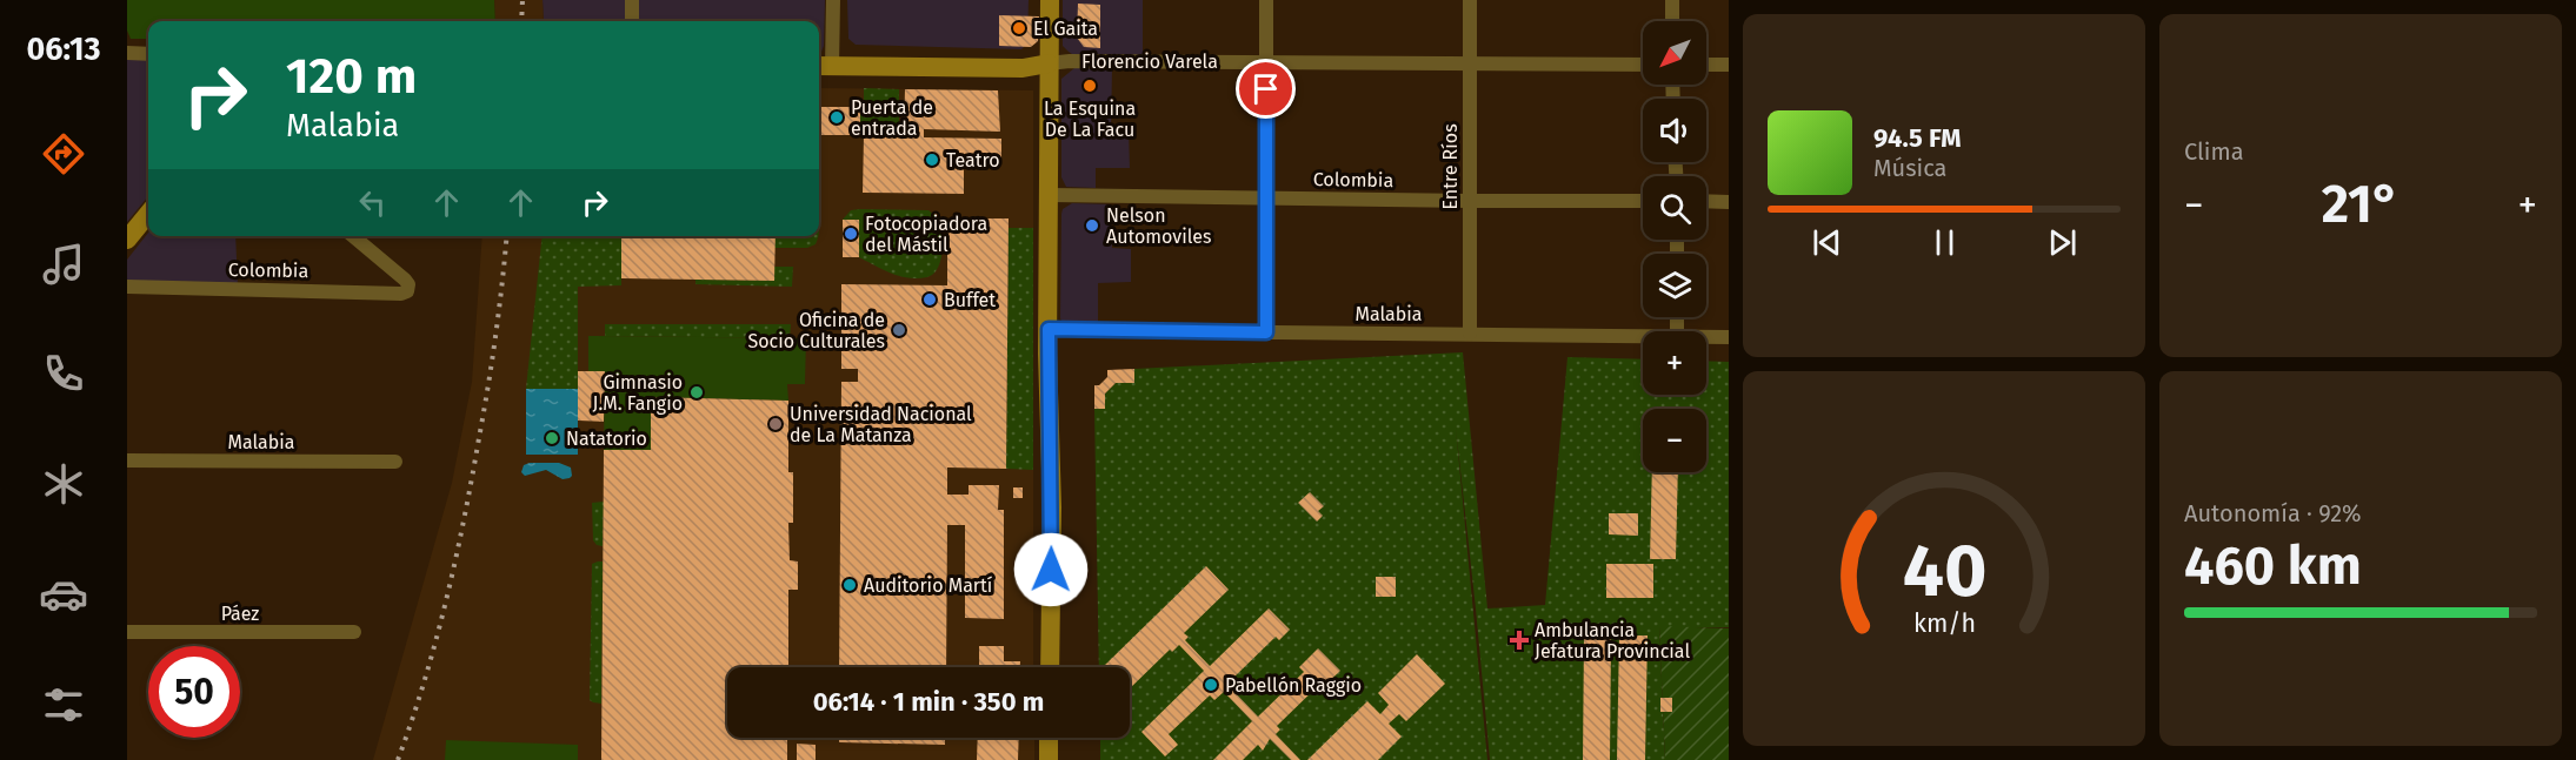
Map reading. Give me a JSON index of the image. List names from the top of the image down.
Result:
{
  "streets": {
    "main road": ["Florencio Varela"],
    "street": [
      "Entre Ríos",
      "Colombia",
      "Malabia",
      "Páez"
    ]
  },
  "crossings": [
    ["Florencio Varela", "Entre Ríos"],
    ["Entre Ríos", "Colombia"],
    ["Entre Ríos", "Malabia"]
  ],
  "places": {
    "other": [
      "El Gaita",
      "La Esquina De La Facu",
      "Puerta de entrada",
      "Teatro",
      "Nelson Automoviles",
      "Fotocopiadora del Mástil",
      "Buffet",
      "Oficina de Socio Culturales",
      "Gimnasio J.M. Fangio",
      "Universidad Nacional de La Matanza",
      "Natatorio",
      "Auditorio Martí",
      "Pabellón Raggio"
    ],
    "health": ["Ambulancia Jefatura Provincial"]
  },
  "north": "bottom left",
  "page": {
    "tabs": "06:13",
    "tile": [
      "Clima",
      ["Autonomía · 92%", "460 km"]
    ],
    "map_buttons": ["+", "−"],
    "turn": ["120 m", "Malabia"],
    "song": ["94.5 FM", "Música"],
    "heat": ["−", "21°", "+"],
    "limit": "50",
    "trip": "06:14 · 1 min · 350 m",
    "gauge": ["40", "km/h"]
  }
}
